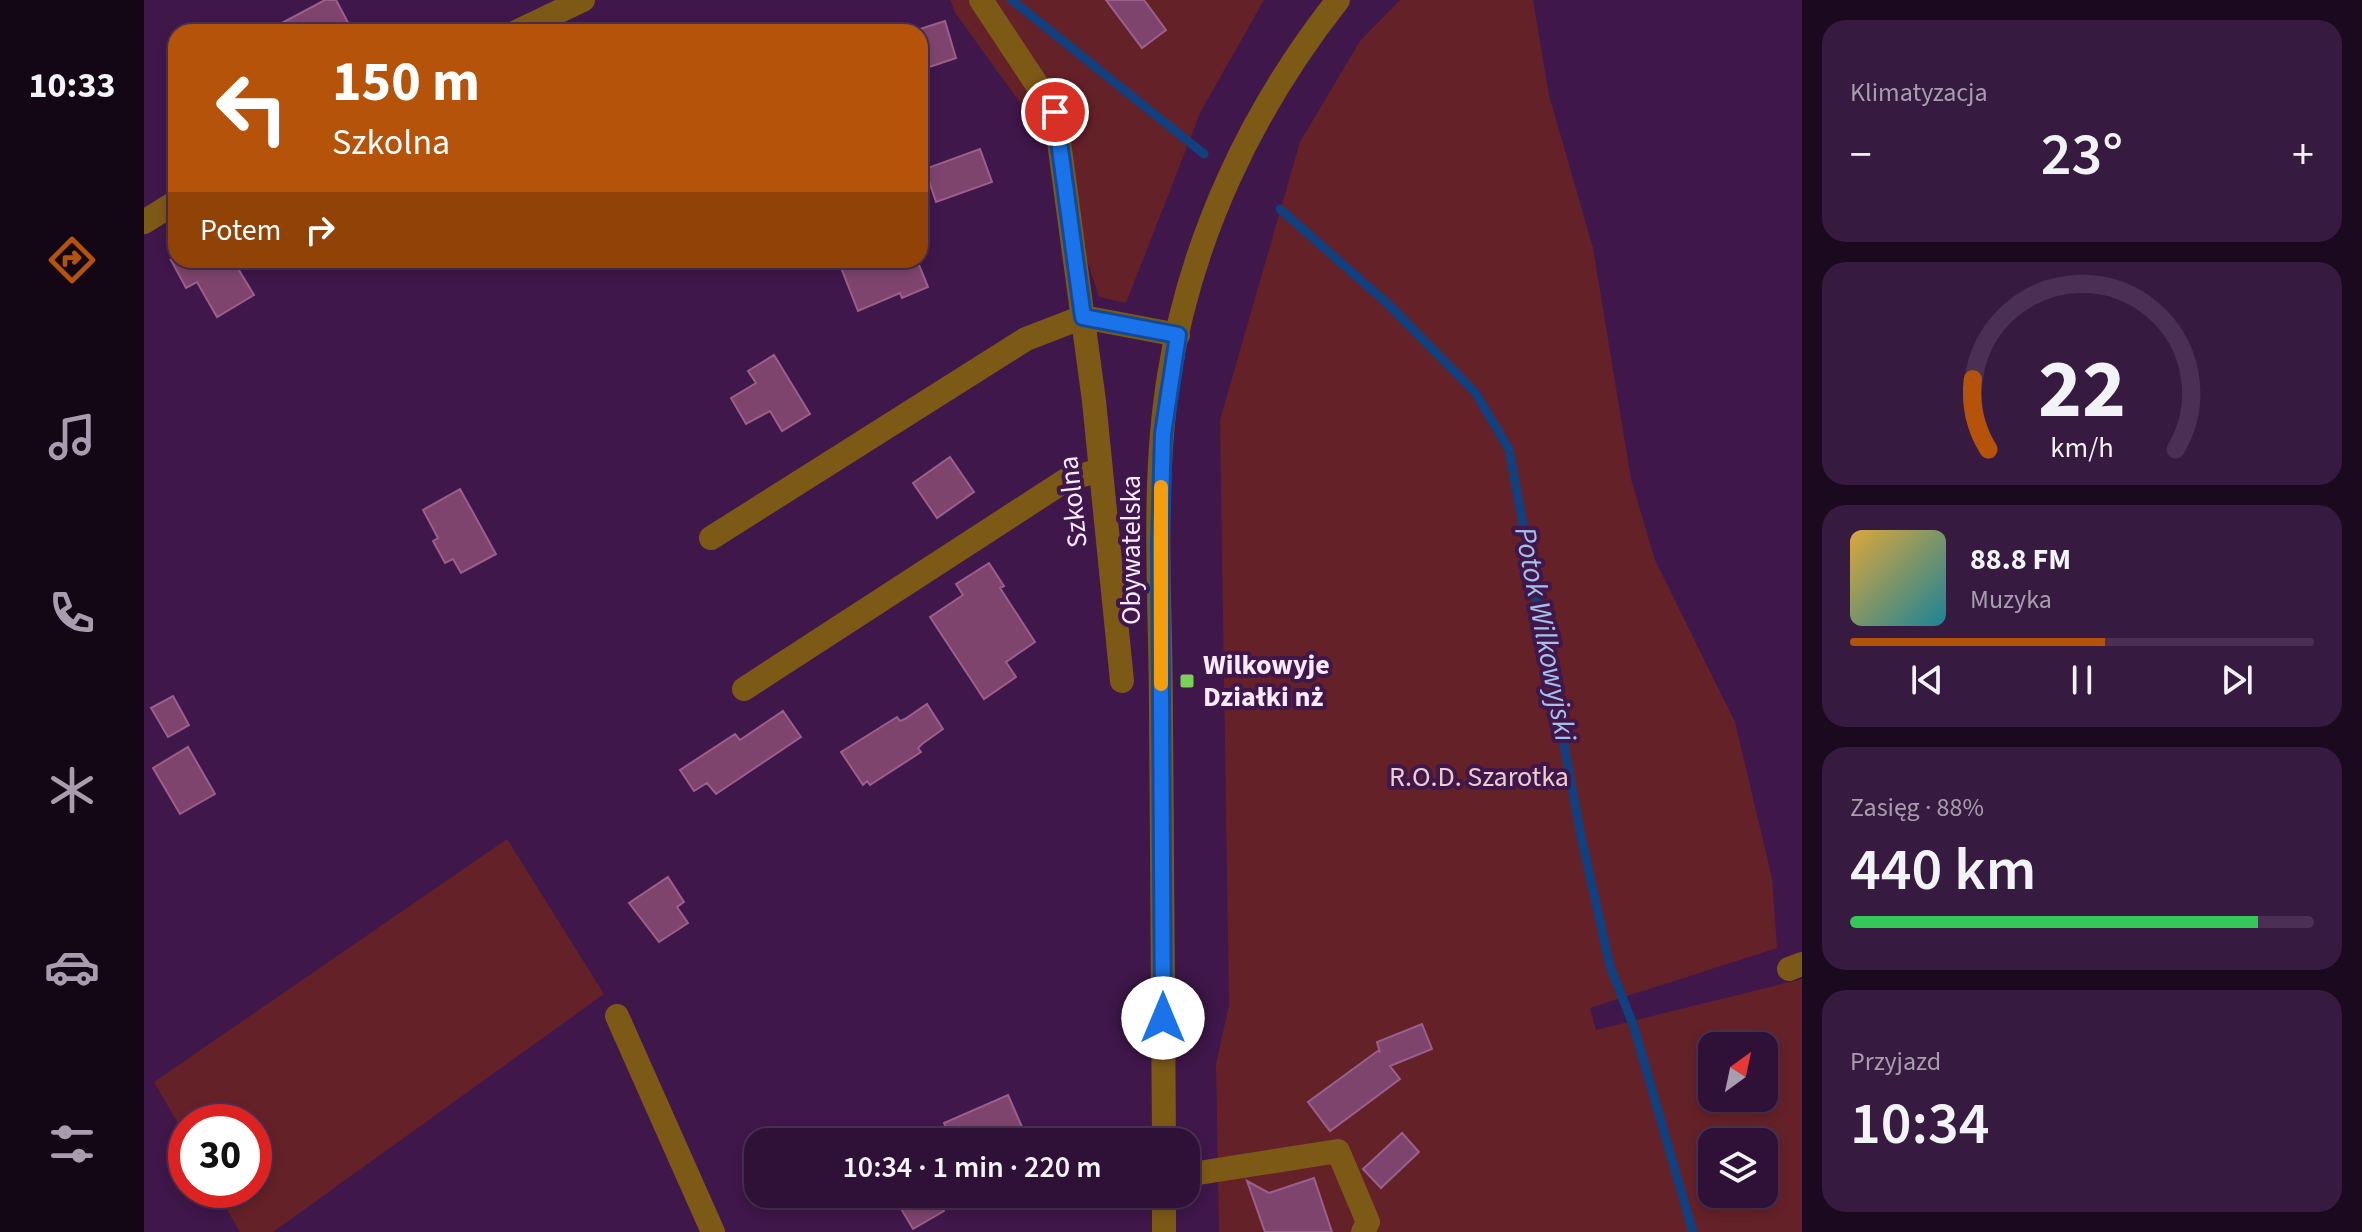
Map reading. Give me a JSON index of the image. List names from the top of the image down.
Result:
{
  "streets": {
    "street": ["Szkolna", "Obywatelska"]
  },
  "water": ["Potok Wilkowyjski"],
  "parks": ["R.O.D. Szarotka"],
  "places": {
    "transit": ["Wilkowyje Działki nż"]
  },
  "north": "top right",
  "page": {
    "tabs": "10:33",
    "tile": [
      "Klimatyzacja",
      ["Zasięg · 88%", "440 km"],
      ["Przyjazd", "10:34"]
    ],
    "turn": ["150 m", "Szkolna"],
    "heat": ["−", "23°", "+"],
    "then": "Potem",
    "song": ["88.8 FM", "Muzyka"],
    "limit": "30",
    "trip": "10:34 · 1 min · 220 m",
    "gauge": ["22", "km/h"]
  }
}
